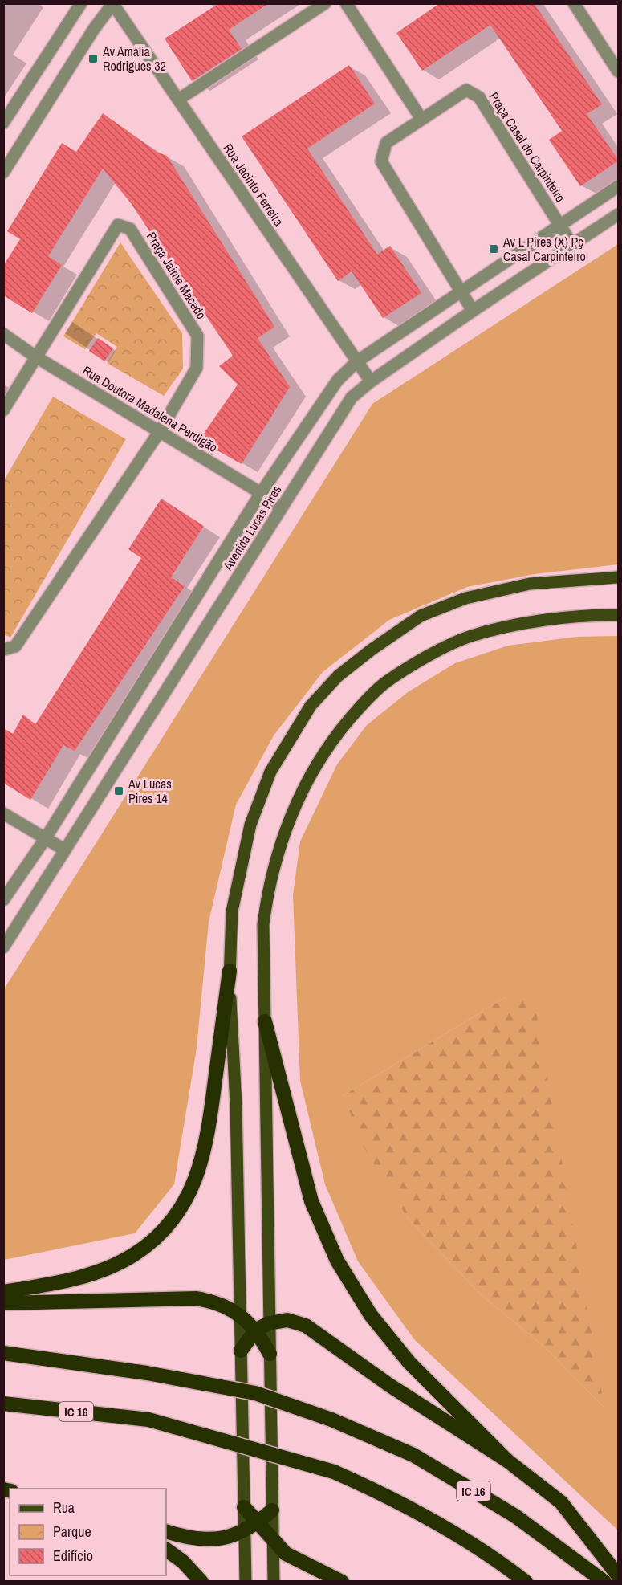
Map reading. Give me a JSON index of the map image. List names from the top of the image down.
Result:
{
  "streets": {
    "highway": ["IC 16"],
    "street": [
      "Praça Casal do Carpinteiro",
      "Rua Jacinto Ferreira",
      "Praça Jaime Macedo",
      "Rua Doutora Madalena Perdigão",
      "Avenida Lucas Pires"
    ]
  },
  "crossings": [
    ["Praça Casal do Carpinteiro", "Avenida Lucas Pires"],
    ["Rua Jacinto Ferreira", "Avenida Lucas Pires"],
    ["Praça Jaime Macedo", "Rua Doutora Madalena Perdigão"],
    ["Rua Doutora Madalena Perdigão", "Avenida Lucas Pires"]
  ],
  "places": {
    "transit": ["Av Amália Rodrigues 32", "Av L Pires (X) Pç Casal Carpinteiro", "Av Lucas Pires 14"]
  },
  "legend": ["Rua", "Parque", "Edifício"]
}
